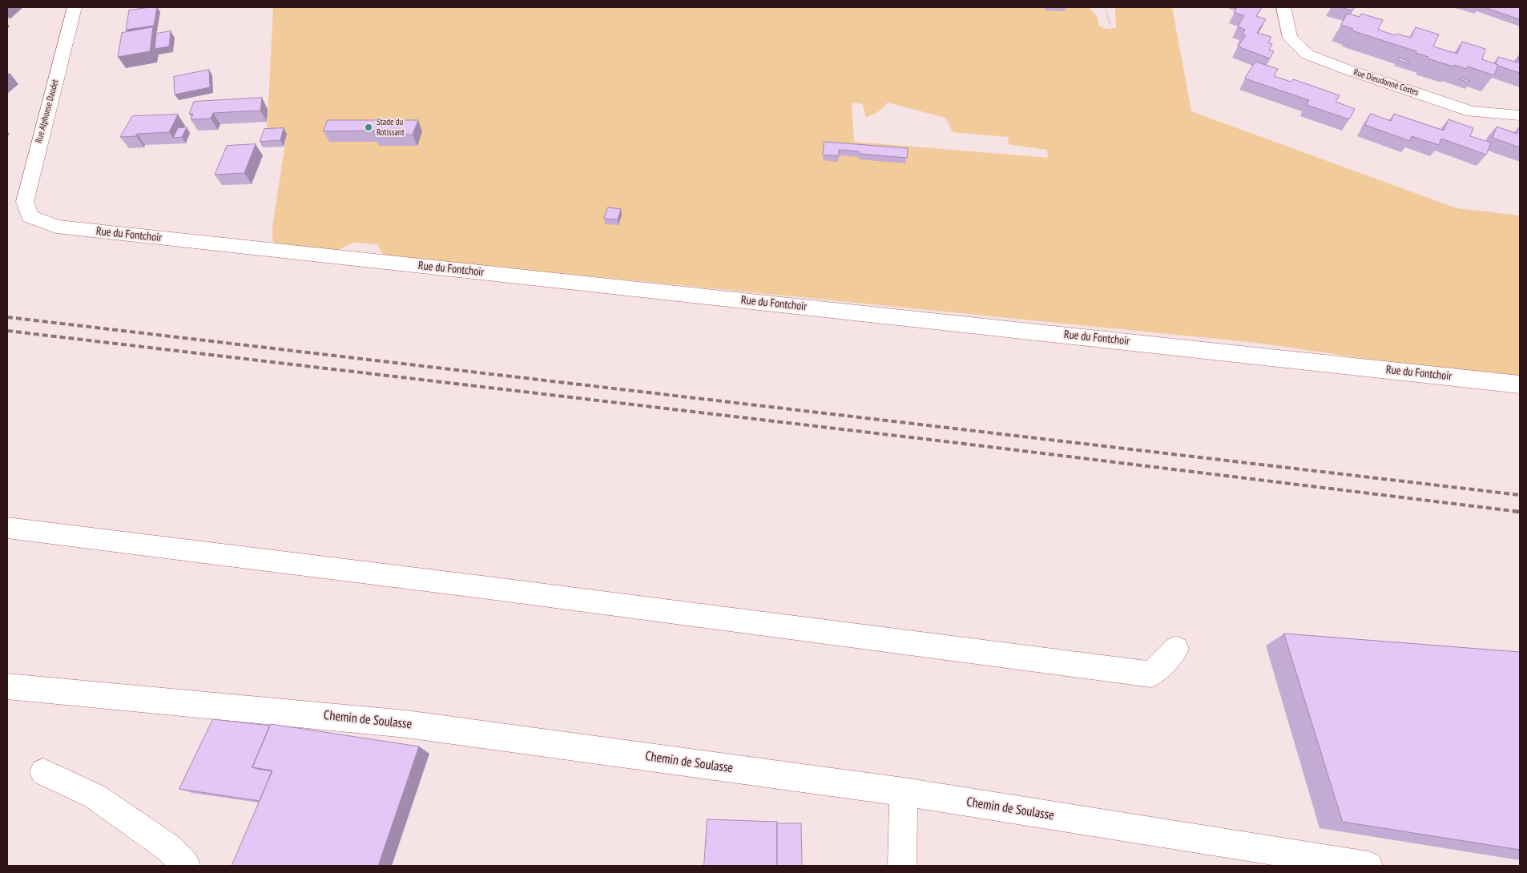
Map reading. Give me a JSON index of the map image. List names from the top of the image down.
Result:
{
  "streets": {
    "street": [
      "Rue Dieudonné Costes",
      "Rue Alphonse Daudet",
      "Rue du Fontchoir",
      "Chemin de Soulasse"
    ]
  },
  "crossings": [
    ["Rue Alphonse Daudet", "Rue du Fontchoir"]
  ],
  "places": ["Stade du Rotissant"]
}
